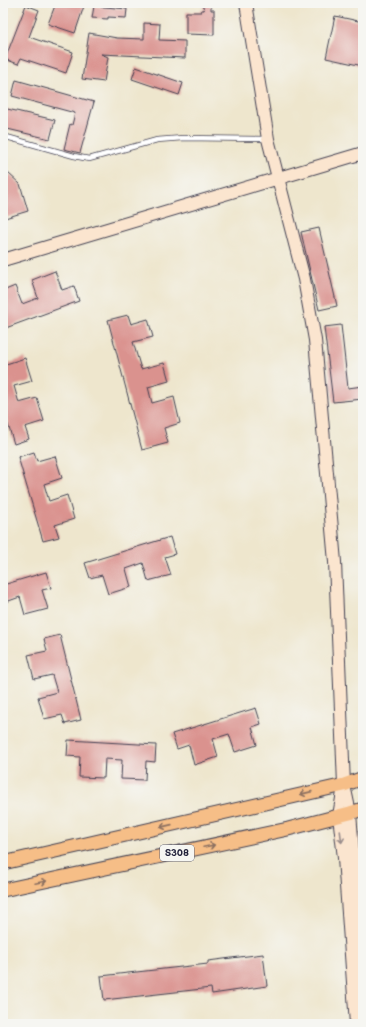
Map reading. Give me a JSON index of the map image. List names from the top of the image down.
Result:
{
  "streets": {
    "main road": ["S308"]
  }
}
